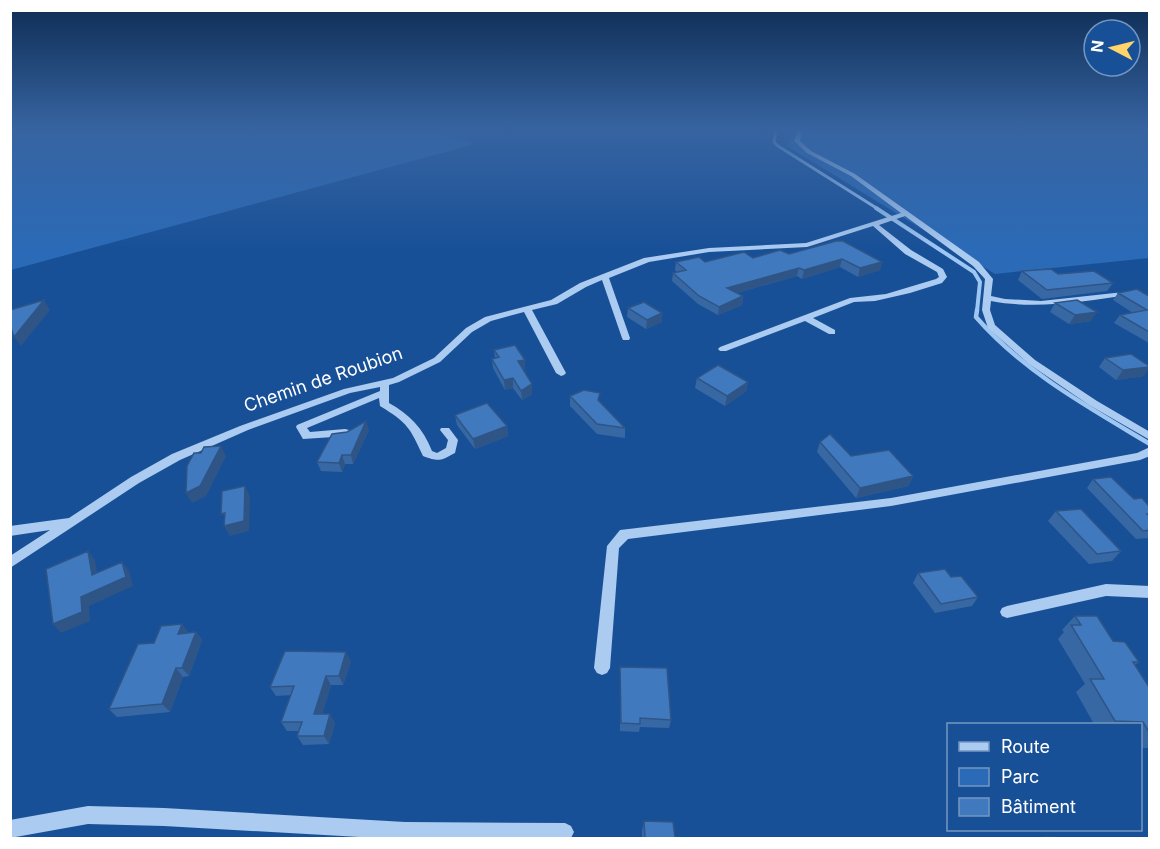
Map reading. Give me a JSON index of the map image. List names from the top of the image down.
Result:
{
  "streets": {
    "street": ["Chemin de Roubion"]
  },
  "legend": ["Route", "Parc", "Bâtiment"],
  "north": "left"
}
